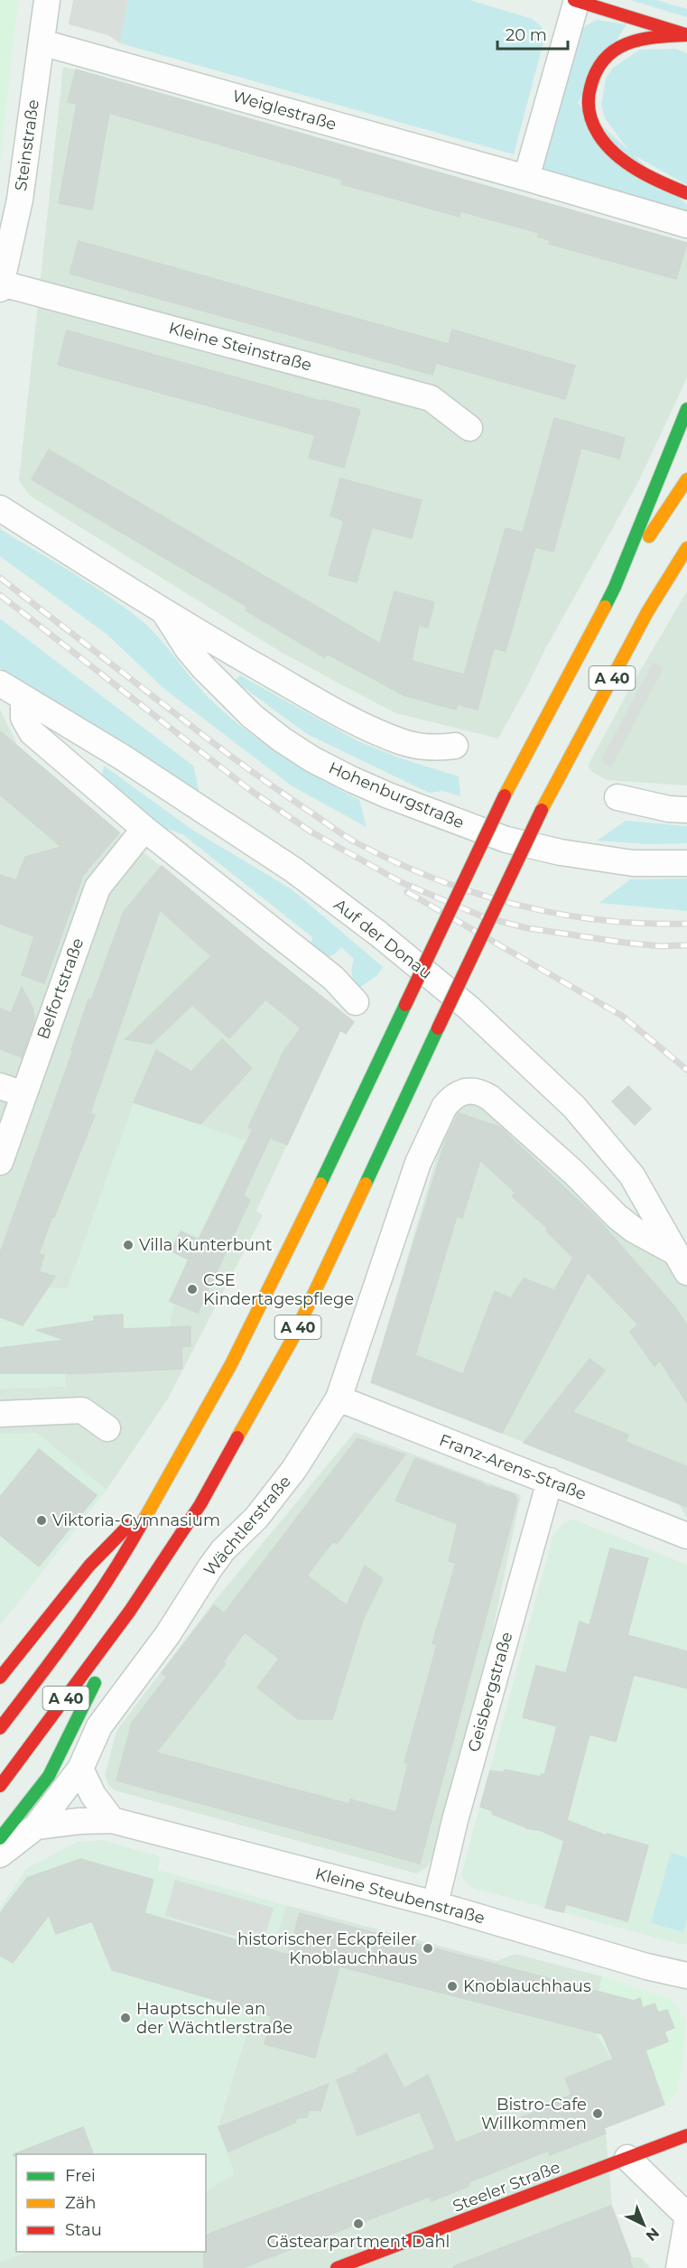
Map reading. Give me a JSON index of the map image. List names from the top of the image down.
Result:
{
  "streets": {
    "main road": ["A 40", "Steeler Straße"],
    "street": [
      "Weiglestraße",
      "Steinstraße",
      "Kleine Steinstraße",
      "Hohenburgstraße",
      "Auf der Donau",
      "Belfortstraße",
      "Franz-Arens-Straße",
      "Wächtlerstraße",
      "Geisbergstraße",
      "Kleine Steubenstraße"
    ]
  },
  "crossings": [
    ["Weiglestraße", "Steinstraße"],
    ["Steinstraße", "Kleine Steinstraße"],
    ["Auf der Donau", "Wächtlerstraße"],
    ["Franz-Arens-Straße", "Wächtlerstraße"],
    ["Franz-Arens-Straße", "Geisbergstraße"],
    ["Wächtlerstraße", "Kleine Steubenstraße"],
    ["Geisbergstraße", "Kleine Steubenstraße"]
  ],
  "places": [
    "Villa Kunterbunt",
    "CSE Kindertagespflege",
    "Viktoria-Gymnasium",
    "historischer Eckpfeiler Knoblauchhaus",
    "Knoblauchhaus",
    "Hauptschule an der Wächtlerstraße",
    "Bistro-Cafe Willkommen",
    "Gästearpartment Dahl"
  ],
  "legend": ["Frei", "Zäh", "Stau"],
  "scale_bar": "20 m",
  "north": "bottom right"
}
